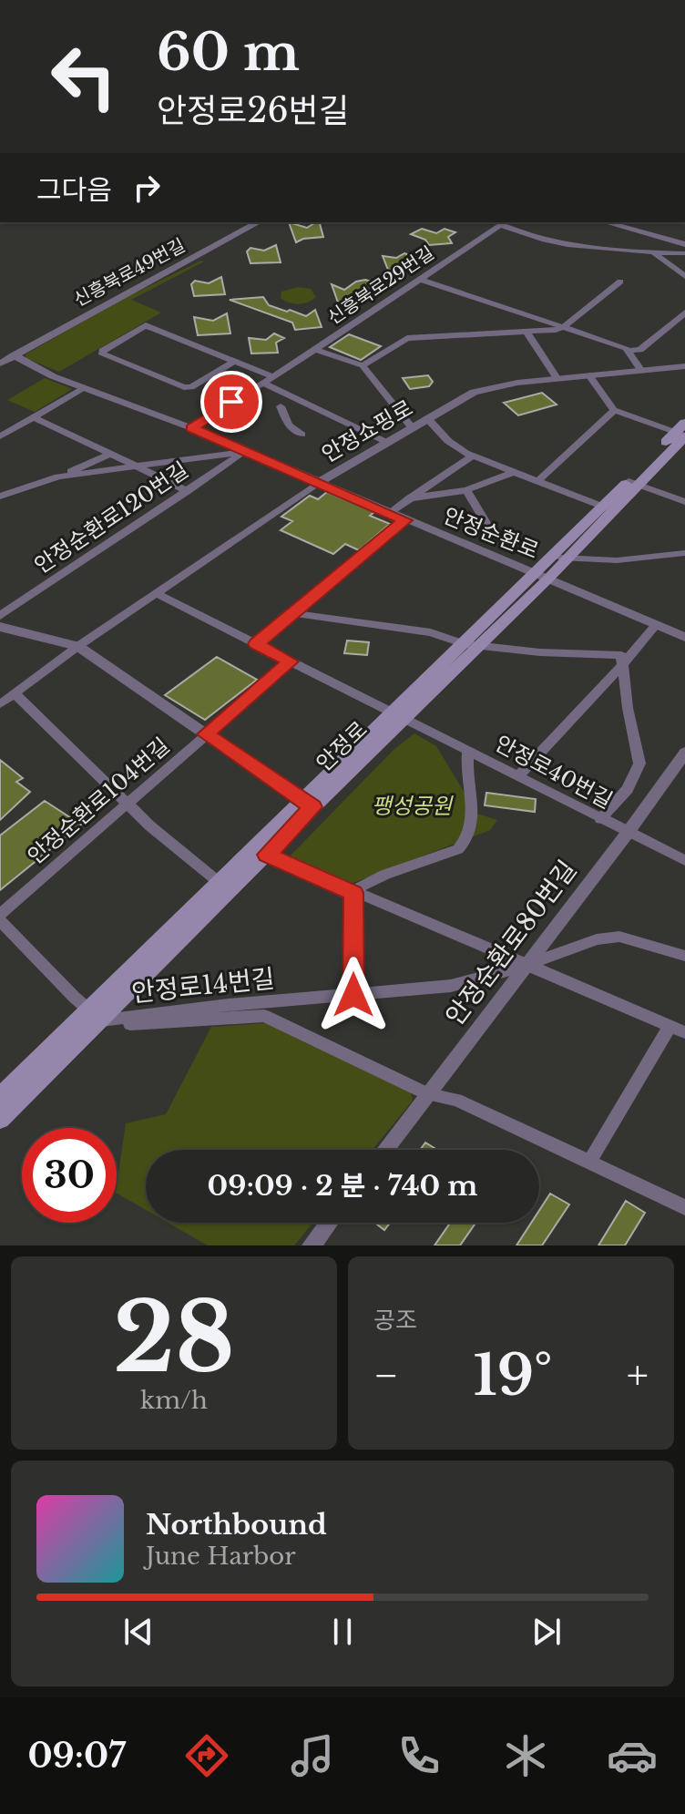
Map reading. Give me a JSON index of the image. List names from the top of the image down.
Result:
{
  "streets": {
    "main road": ["안정로"],
    "street": [
      "신흥북로49번길",
      "신흥북로29번길",
      "안정쇼핑로",
      "안정순환로120번길",
      "안정순환로",
      "안정로40번길",
      "안정순환로104번길",
      "안정순환로80번길",
      "안정로14번길"
    ]
  },
  "crossings": [
    ["신흥북로49번길", "안정순환로"],
    ["신흥북로29번길", "안정순환로"],
    ["안정쇼핑로", "안정순환로"],
    ["안정쇼핑로", "안정로40번길"],
    ["안정순환로120번길", "안정순환로"],
    ["안정순환로", "안정로"],
    ["안정로", "안정로40번길"],
    ["안정로", "안정로14번길"],
    ["안정로40번길", "안정순환로104번길"],
    ["안정로40번길", "안정순환로80번길"],
    ["안정순환로80번길", "안정로14번길"]
  ],
  "parks": ["팽성공원"],
  "page": {
    "turn": ["60 m", "안정로26번길"],
    "then": "그다음",
    "limit": "30",
    "trip": "09:09 · 2 분 · 740 m",
    "tile": [
      ["28", "km/h"],
      "공조"
    ],
    "heat": ["−", "19°", "+"],
    "song": ["Northbound", "June Harbor"],
    "tabs": "09:07"
  }
}
